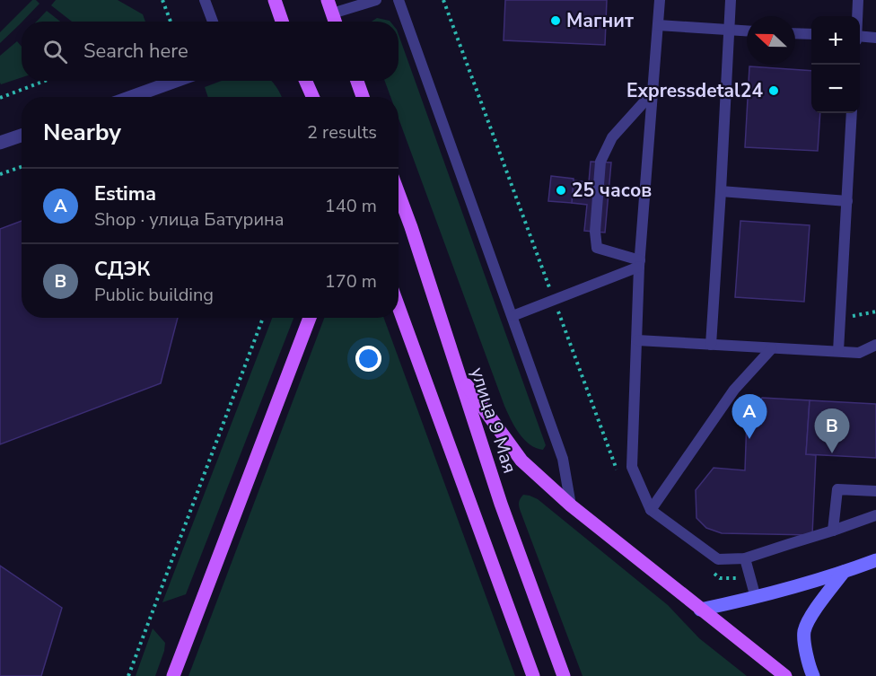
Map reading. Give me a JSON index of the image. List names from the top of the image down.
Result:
{
  "streets": {
    "main road": ["улица 9 Мая"]
  },
  "places": ["Магнит", "Expressdetal24", "25 часов"],
  "north": "left",
  "page": {
    "map_buttons": ["+", "−"],
    "search": "Search here",
    "heading": ["Nearby", "2 results"],
    "list": [
      {
        "mark": "A",
        "name": "Estima",
        "note": "Shop · улица Батурина",
        "value": "140 m"
      },
      {
        "mark": "B",
        "name": "СДЭК",
        "note": "Public building",
        "value": "170 m"
      }
    ],
    "pins": ["A", "B"]
  }
}
